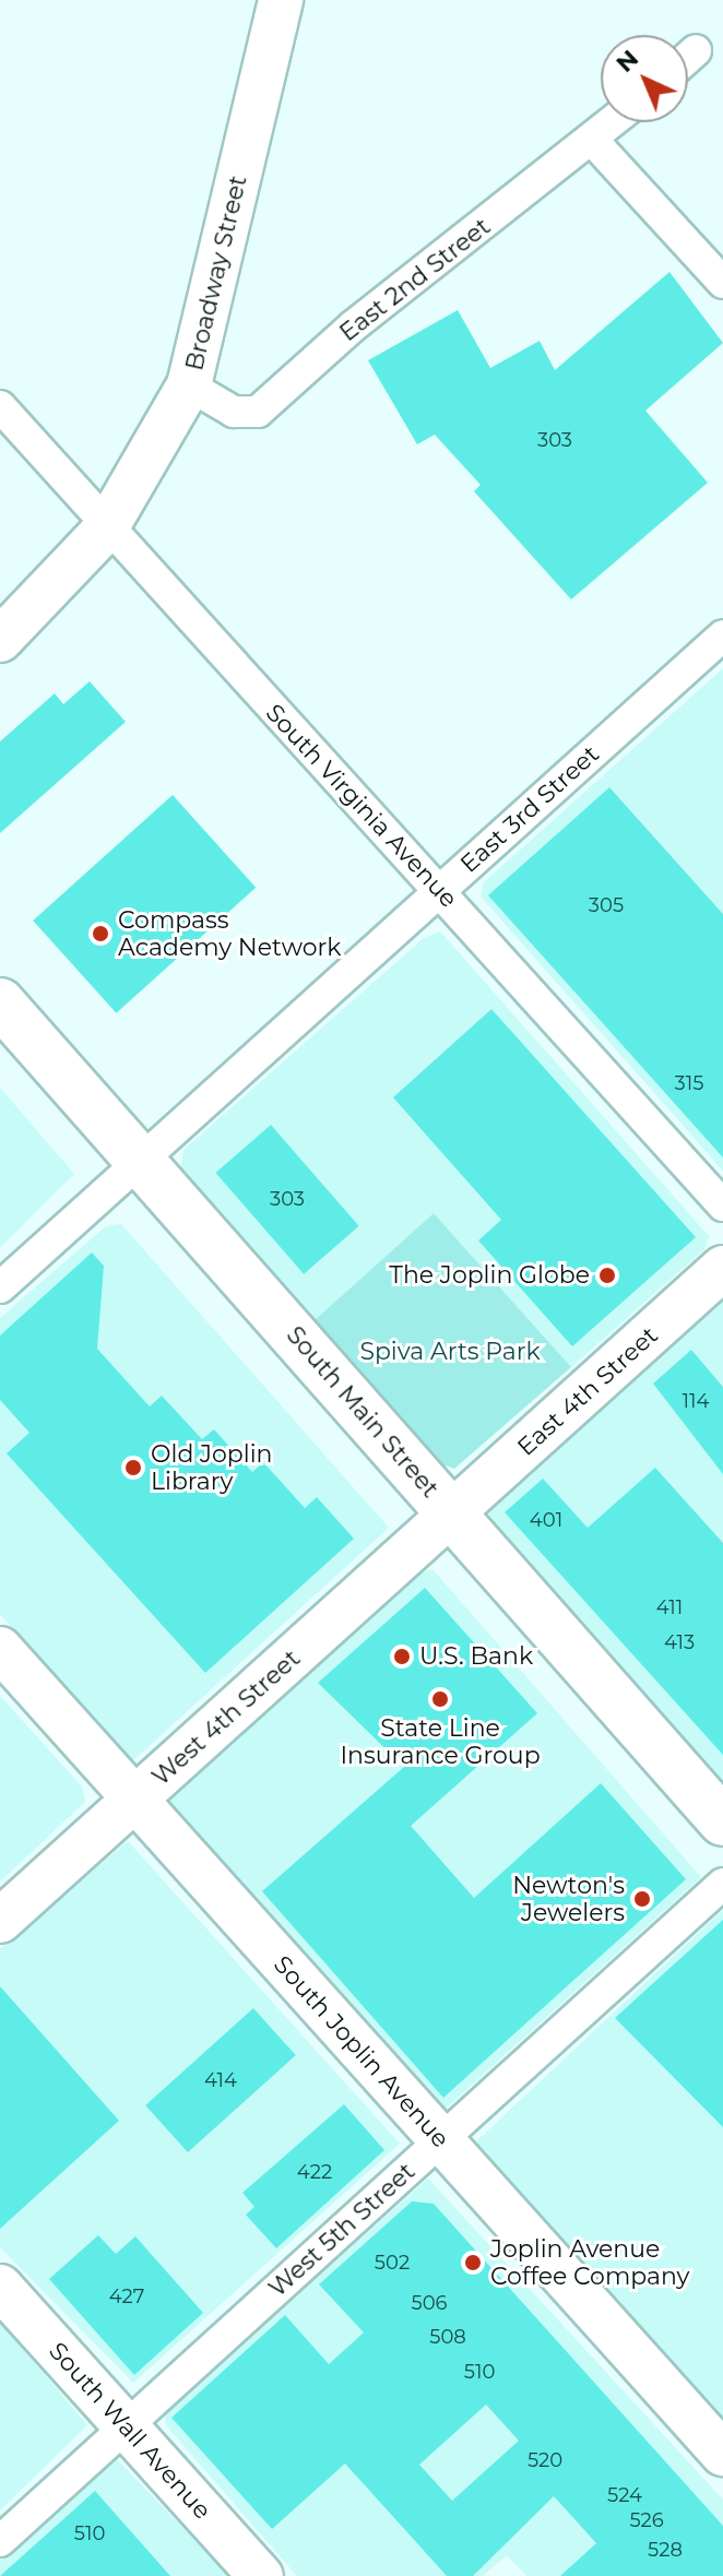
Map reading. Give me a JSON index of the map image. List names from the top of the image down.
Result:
{
  "streets": {
    "main road": ["South Main Street"],
    "street": [
      "Broadway Street",
      "East 2nd Street",
      "South Virginia Avenue",
      "East 3rd Street",
      "East 4th Street",
      "West 4th Street",
      "South Joplin Avenue",
      "West 5th Street",
      "South Wall Avenue"
    ]
  },
  "crossings": [
    ["Broadway Street", "East 2nd Street"],
    ["Broadway Street", "South Virginia Avenue"],
    ["South Virginia Avenue", "East 3rd Street"],
    ["East 3rd Street", "South Main Street"],
    ["East 4th Street", "South Main Street"],
    ["East 4th Street", "West 4th Street"],
    ["South Main Street", "West 4th Street"],
    ["West 4th Street", "South Joplin Avenue"],
    ["South Joplin Avenue", "West 5th Street"],
    ["West 5th Street", "South Wall Avenue"]
  ],
  "parks": ["Spiva Arts Park"],
  "places": [
    "Compass Academy Network",
    "The Joplin Globe",
    "Old Joplin Library",
    "U.S. Bank",
    "State Line Insurance Group",
    "Newton's Jewelers",
    "Joplin Avenue Coffee Company"
  ],
  "house_numbers": [
    "303",
    "305",
    "315",
    "303",
    "114",
    "401",
    "411",
    "413",
    "414",
    "422",
    "502",
    "427",
    "506",
    "508",
    "510",
    "520",
    "524",
    "526",
    "510",
    "528"
  ],
  "north": "top left"
}
